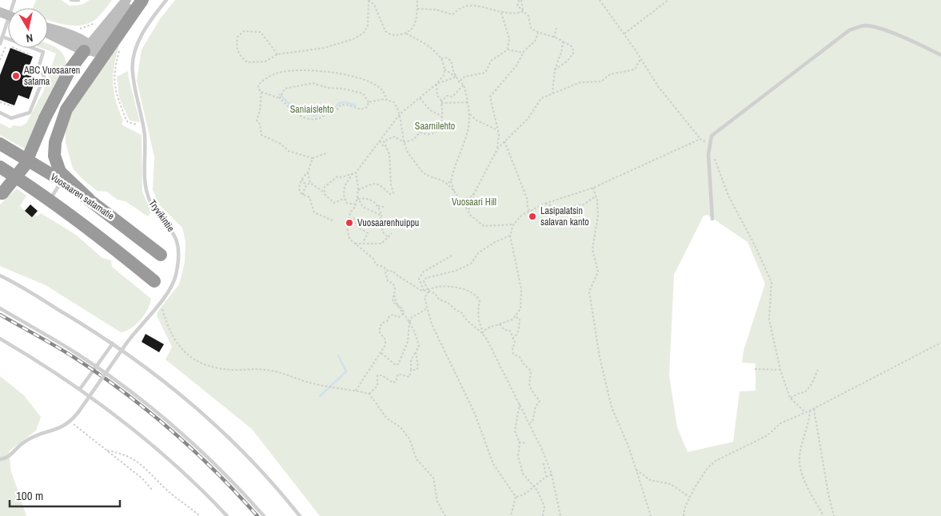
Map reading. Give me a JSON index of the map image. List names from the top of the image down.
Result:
{
  "streets": {
    "highway": ["Vuosaaren satamatie"],
    "lane": ["Tryvikintie"]
  },
  "parks": ["Saniaislehto", "Saarnilehto", "Vuosaari Hill"],
  "places": ["ABC Vuosaaren satama", "Lasipalatsin salavan kanto", "Vuosaarenhuippu"],
  "scale_bar": "100 m",
  "north": "bottom"
}
